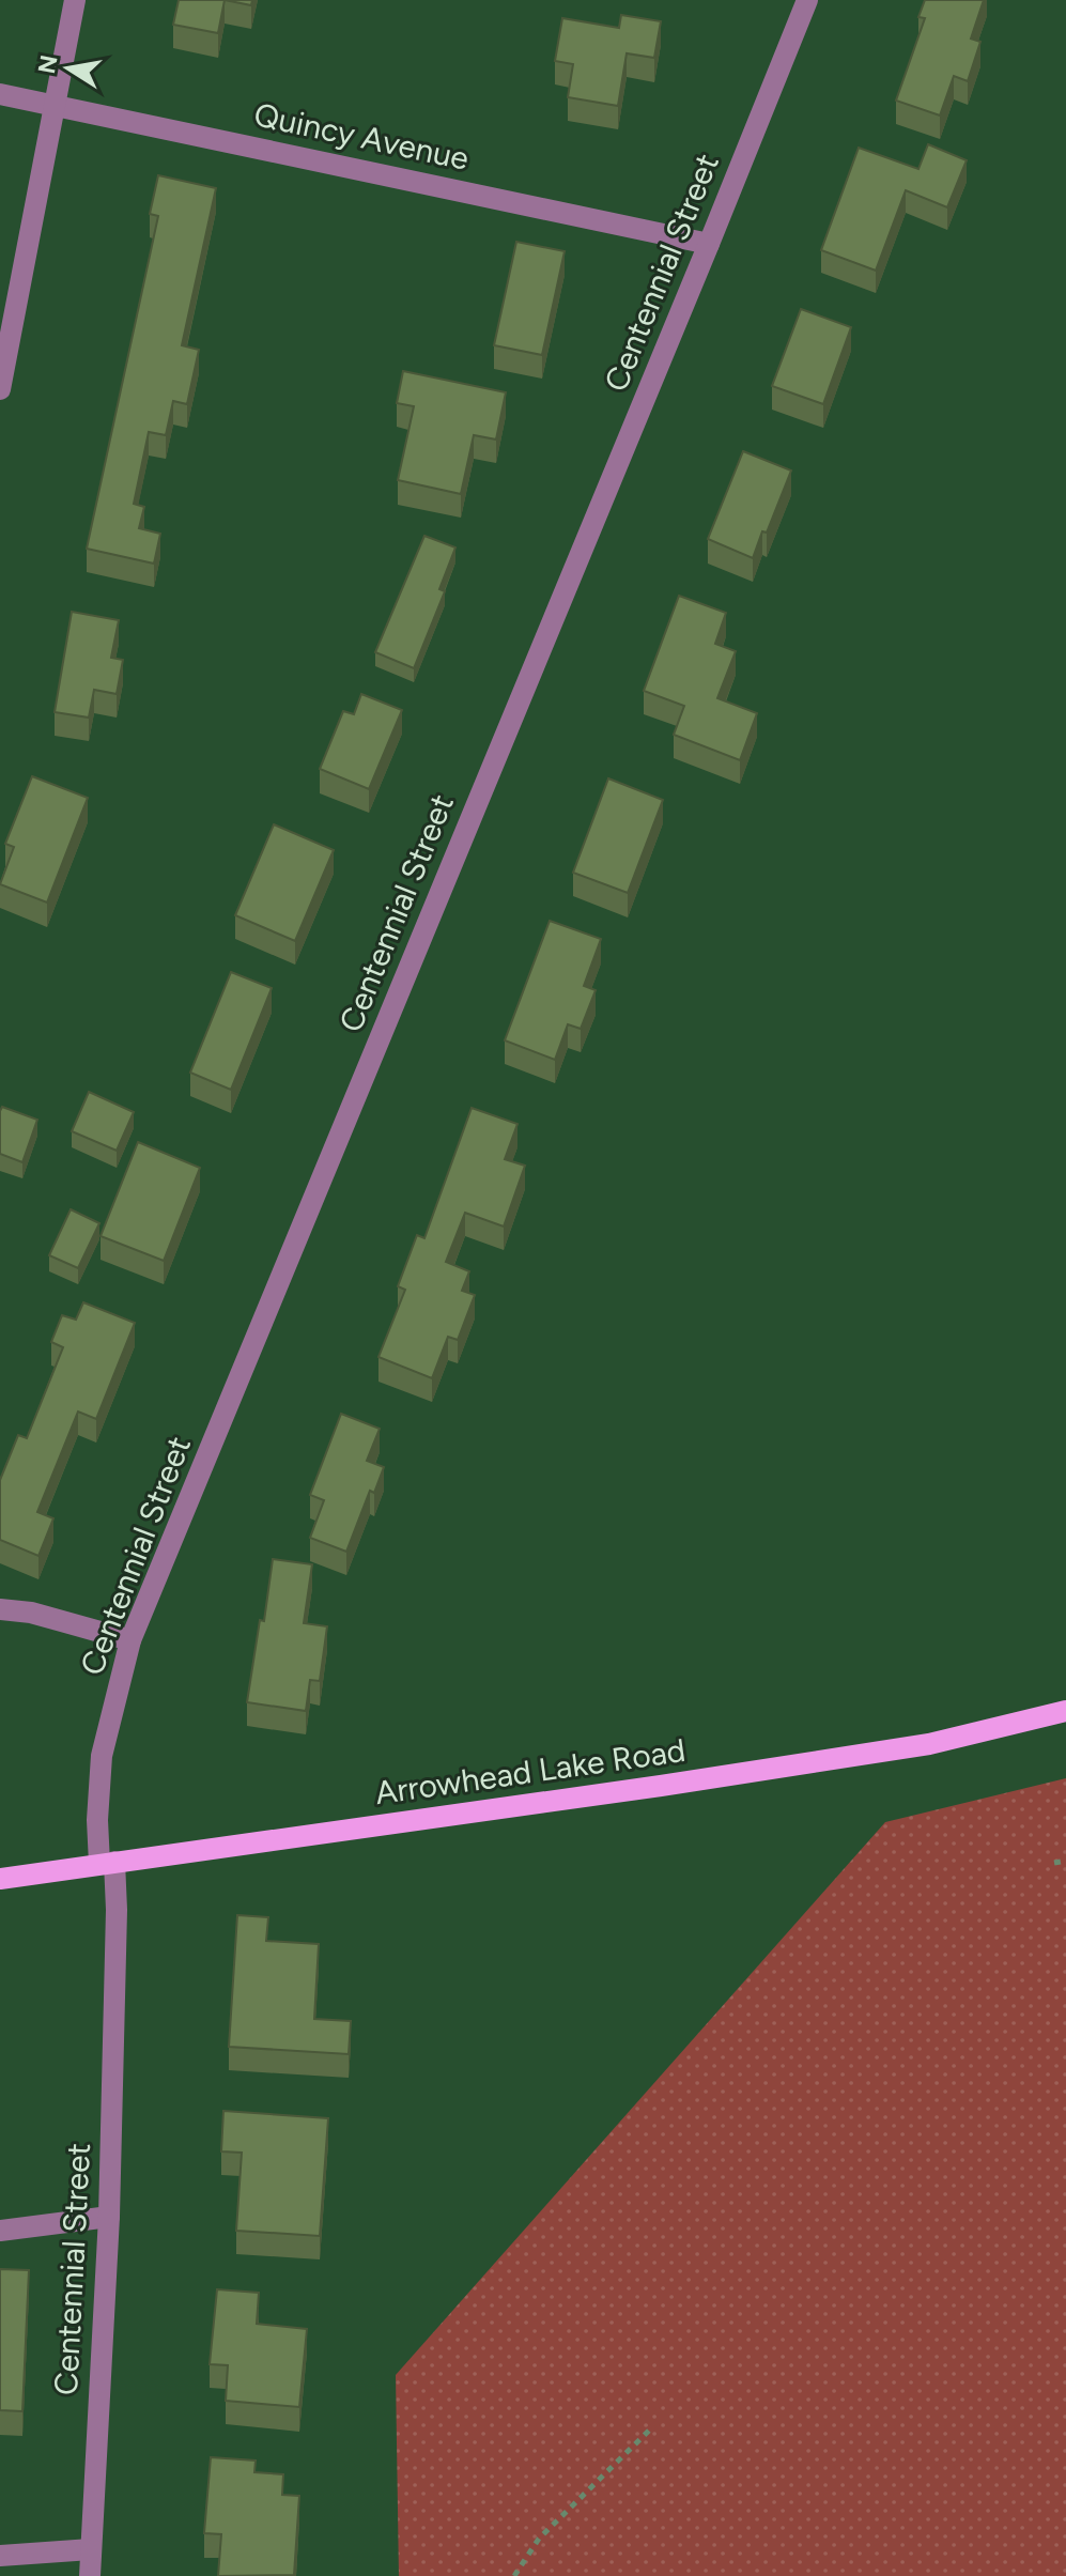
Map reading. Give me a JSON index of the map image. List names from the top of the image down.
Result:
{
  "streets": {
    "main road": ["Arrowhead Lake Road"],
    "street": ["Quincy Avenue", "Centennial Street"]
  },
  "crossings": [
    ["Quincy Avenue", "Centennial Street"],
    ["Centennial Street", "Arrowhead Lake Road"]
  ],
  "north": "left"
}
